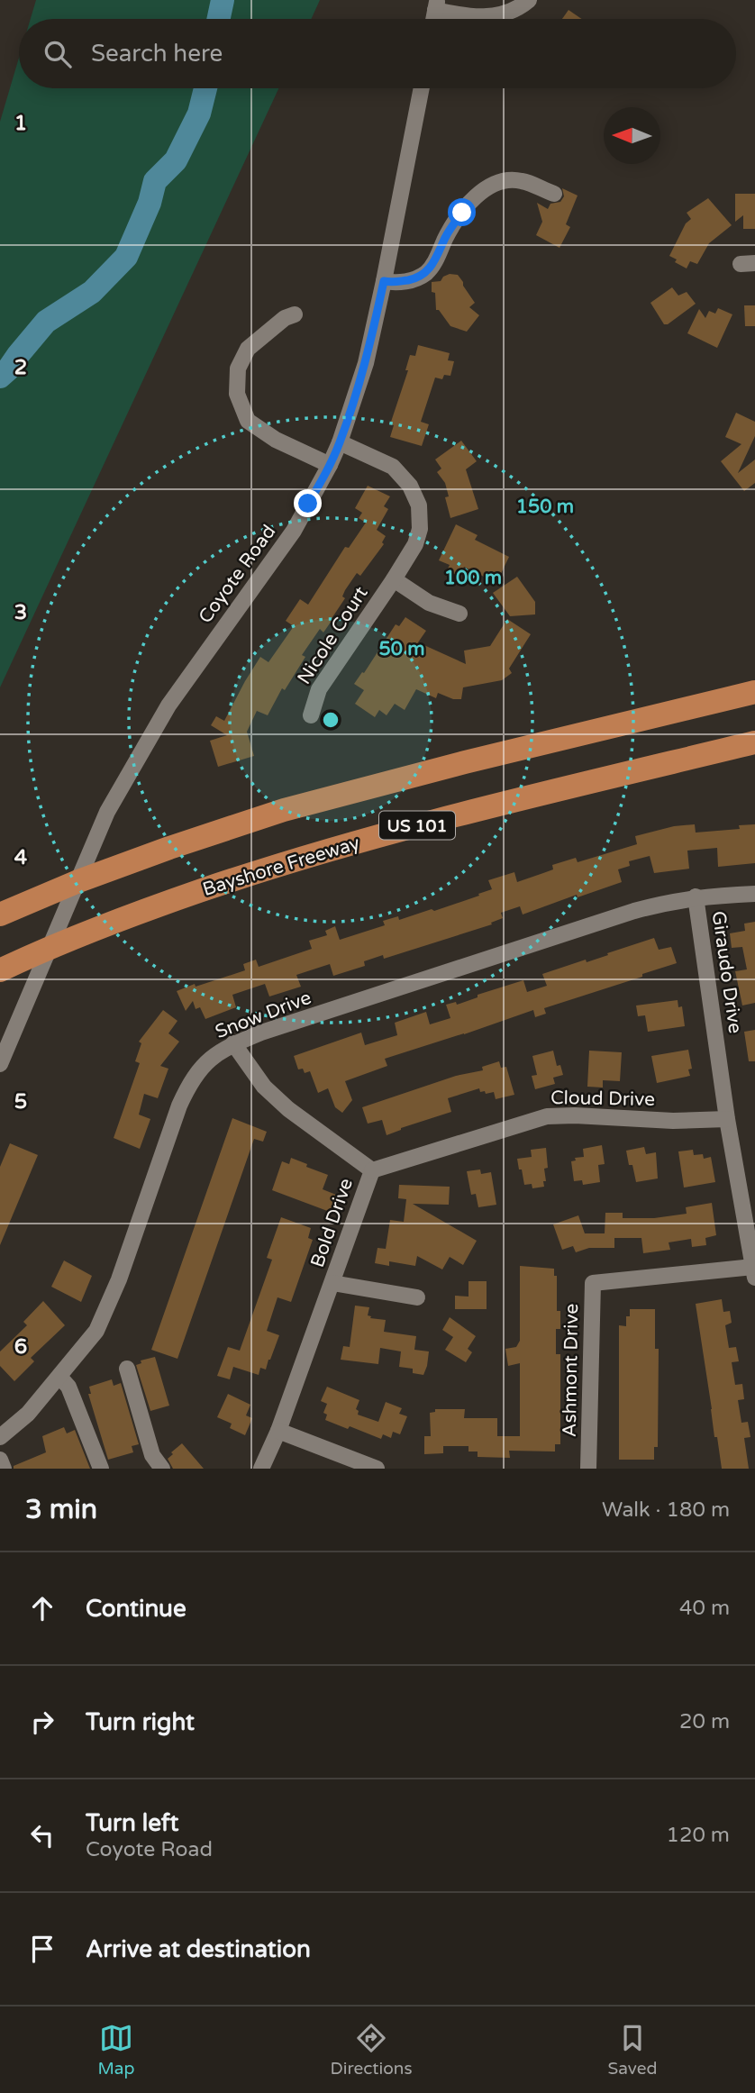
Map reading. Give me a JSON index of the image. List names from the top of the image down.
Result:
{
  "streets": {
    "highway": ["US 101", "Bayshore Freeway"],
    "street": [
      "Coyote Road",
      "Nicole Court",
      "Giraudo Drive",
      "Snow Drive",
      "Cloud Drive",
      "Bold Drive",
      "Ashmont Drive"
    ]
  },
  "crossings": [
    ["Coyote Road", "Nicole Court"],
    ["Giraudo Drive", "Snow Drive"],
    ["Giraudo Drive", "Cloud Drive"],
    ["Giraudo Drive", "Ashmont Drive"],
    ["Snow Drive", "Bold Drive"],
    ["Cloud Drive", "Bold Drive"]
  ],
  "north": "left",
  "page": {
    "search": "Search here",
    "heading": ["3 min", "Walk · 180 m"],
    "list": [
      ["Continue", "40 m"],
      ["Turn right", "20 m"],
      ["Turn left", "Coyote Road", "120 m"],
      "Arrive at destination"
    ],
    "nav": ["Map", "Directions", "Saved"]
  },
  "grid": {
    "rows": [
      "1",
      "2",
      "3",
      "4",
      "5",
      "6"
    ]
  },
  "rings": ["150 m", "100 m", "50 m"]
}
